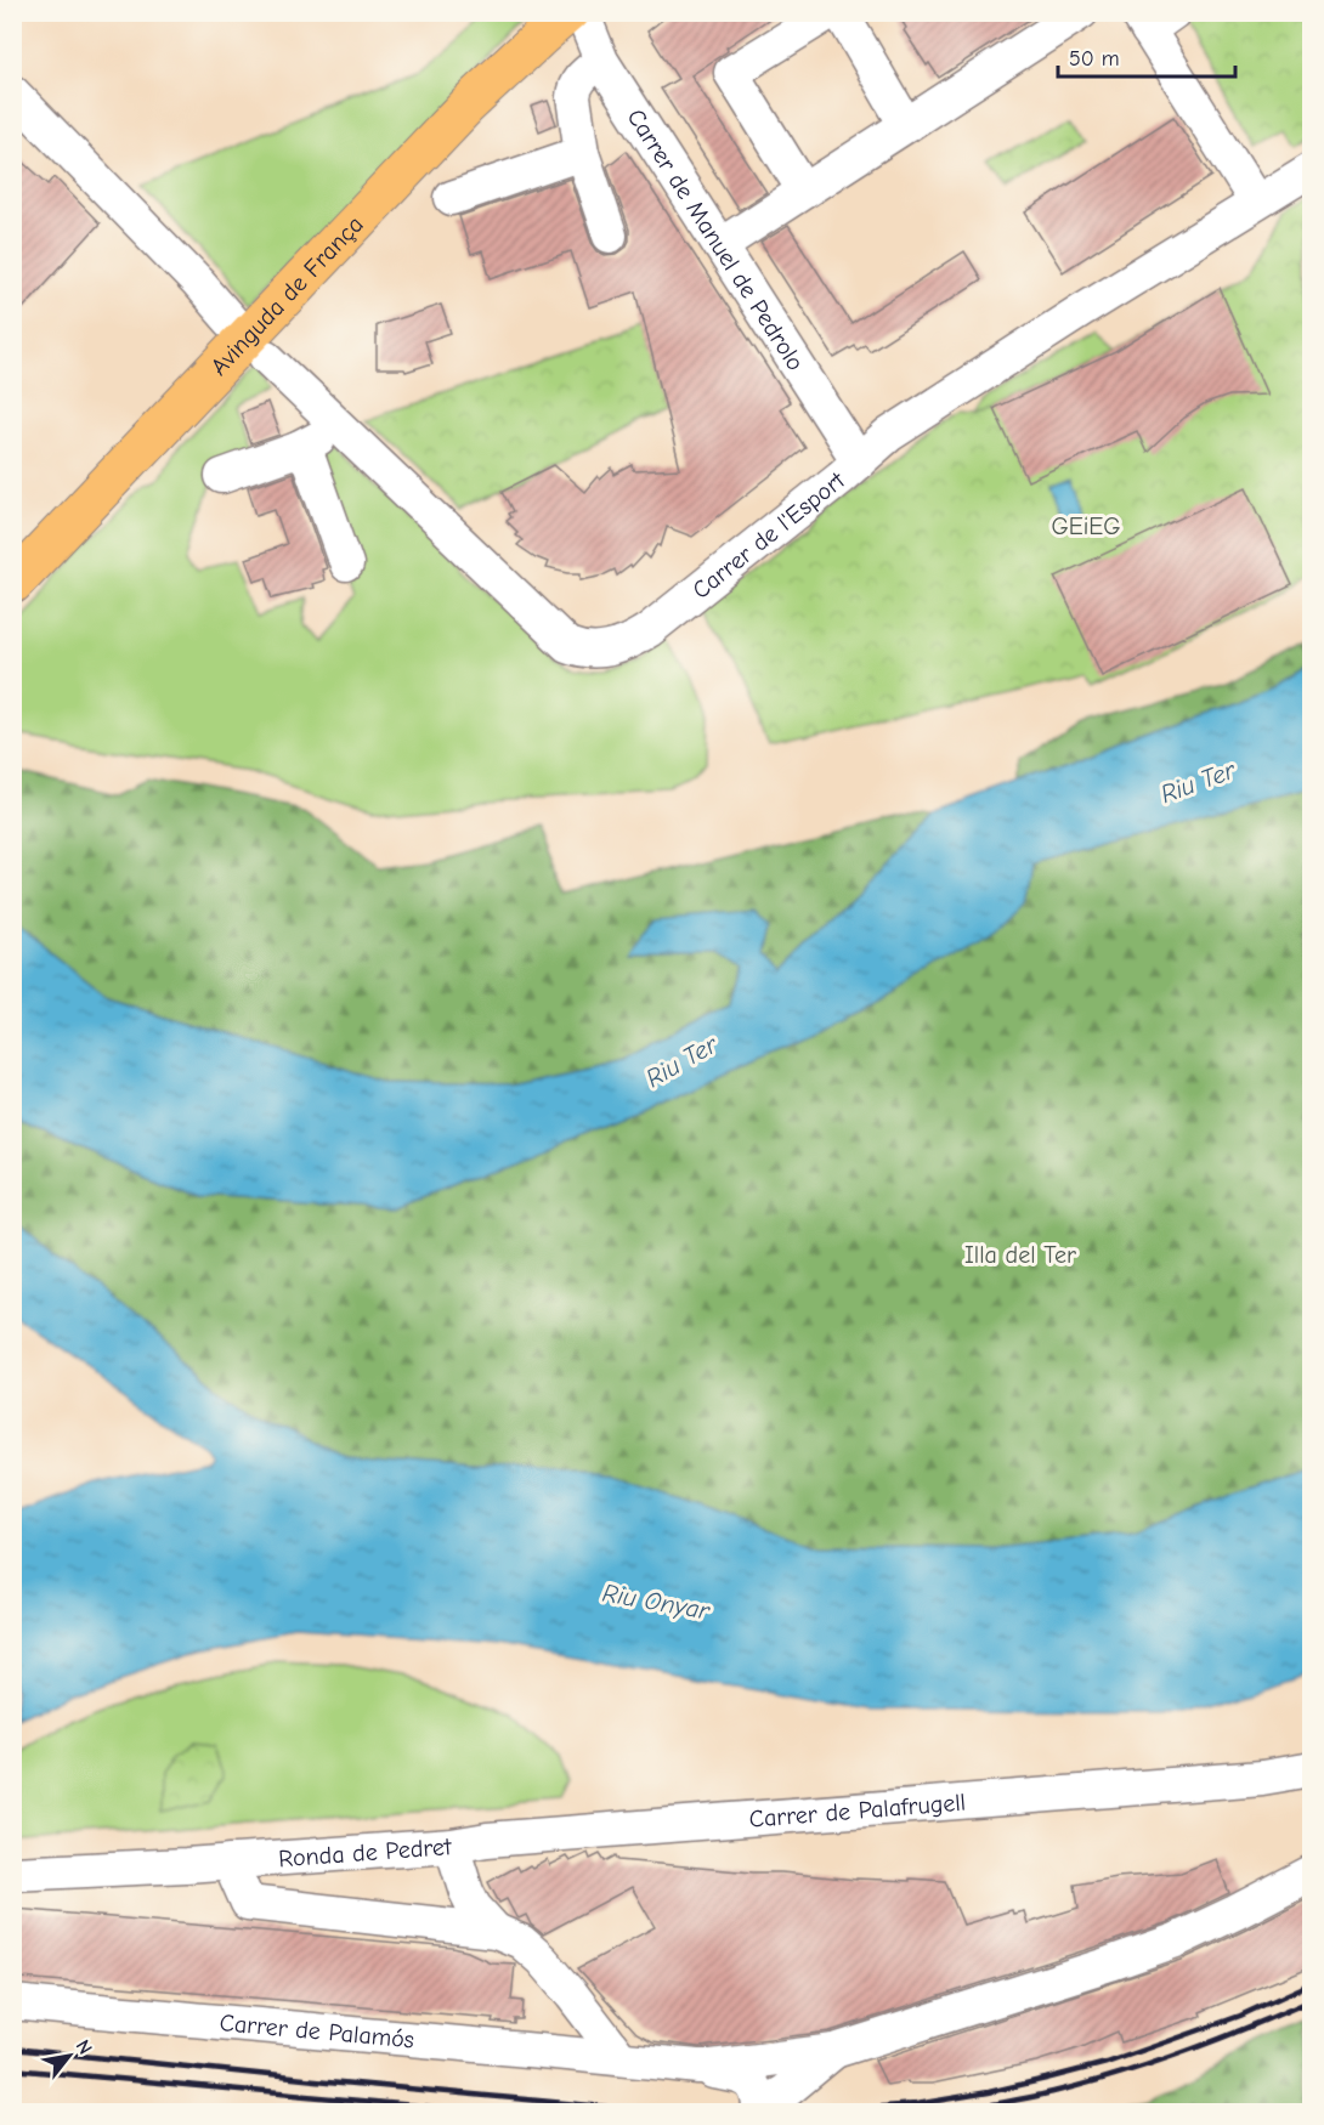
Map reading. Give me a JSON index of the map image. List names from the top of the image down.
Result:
{
  "streets": {
    "main road": ["Avinguda de França"],
    "street": [
      "Carrer de Manuel de Pedrolo",
      "Carrer de l'Esport",
      "Carrer de Palafrugell",
      "Ronda de Pedret",
      "Carrer de Palamós"
    ]
  },
  "crossings": [
    ["Carrer de Manuel de Pedrolo", "Carrer de l'Esport"],
    ["Carrer de Palafrugell", "Ronda de Pedret"]
  ],
  "water": ["Riu Ter", "Riu Onyar"],
  "parks": ["GEiEG", "Illa del Ter"],
  "scale_bar": "50 m",
  "north": "top right"
}
